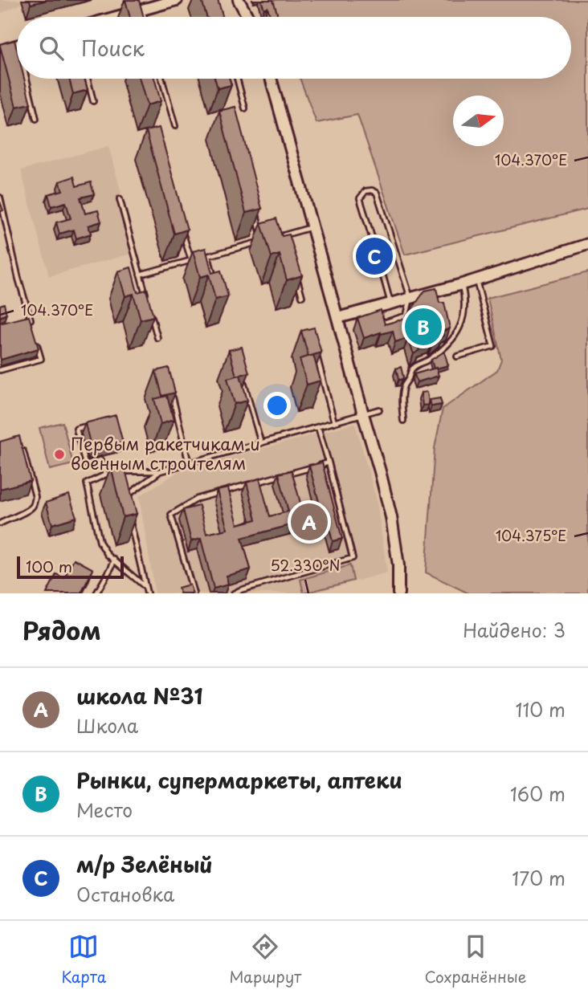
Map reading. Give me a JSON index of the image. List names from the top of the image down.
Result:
{
  "places": ["Первым ракетчикам и военным строителям"],
  "scale_bar": "100 m",
  "north": "right",
  "page": {
    "search": "Поиск",
    "pins": ["C", "B", "A"],
    "scale": "100 m",
    "heading": ["Рядом", "Найдено: 3"],
    "list": [
      {
        "mark": "A",
        "name": "школа №31",
        "note": "Школа",
        "value": "110 m"
      },
      {
        "mark": "B",
        "name": "Рынки, супермаркеты, аптеки",
        "note": "Место",
        "value": "160 m"
      },
      {
        "mark": "C",
        "name": "м/р Зелёный",
        "note": "Остановка",
        "value": "170 m"
      }
    ],
    "nav": ["Карта", "Маршрут", "Сохранённые"]
  },
  "coordinates": ["104.370°E", "104.375°E", "52.330°N"]
}
